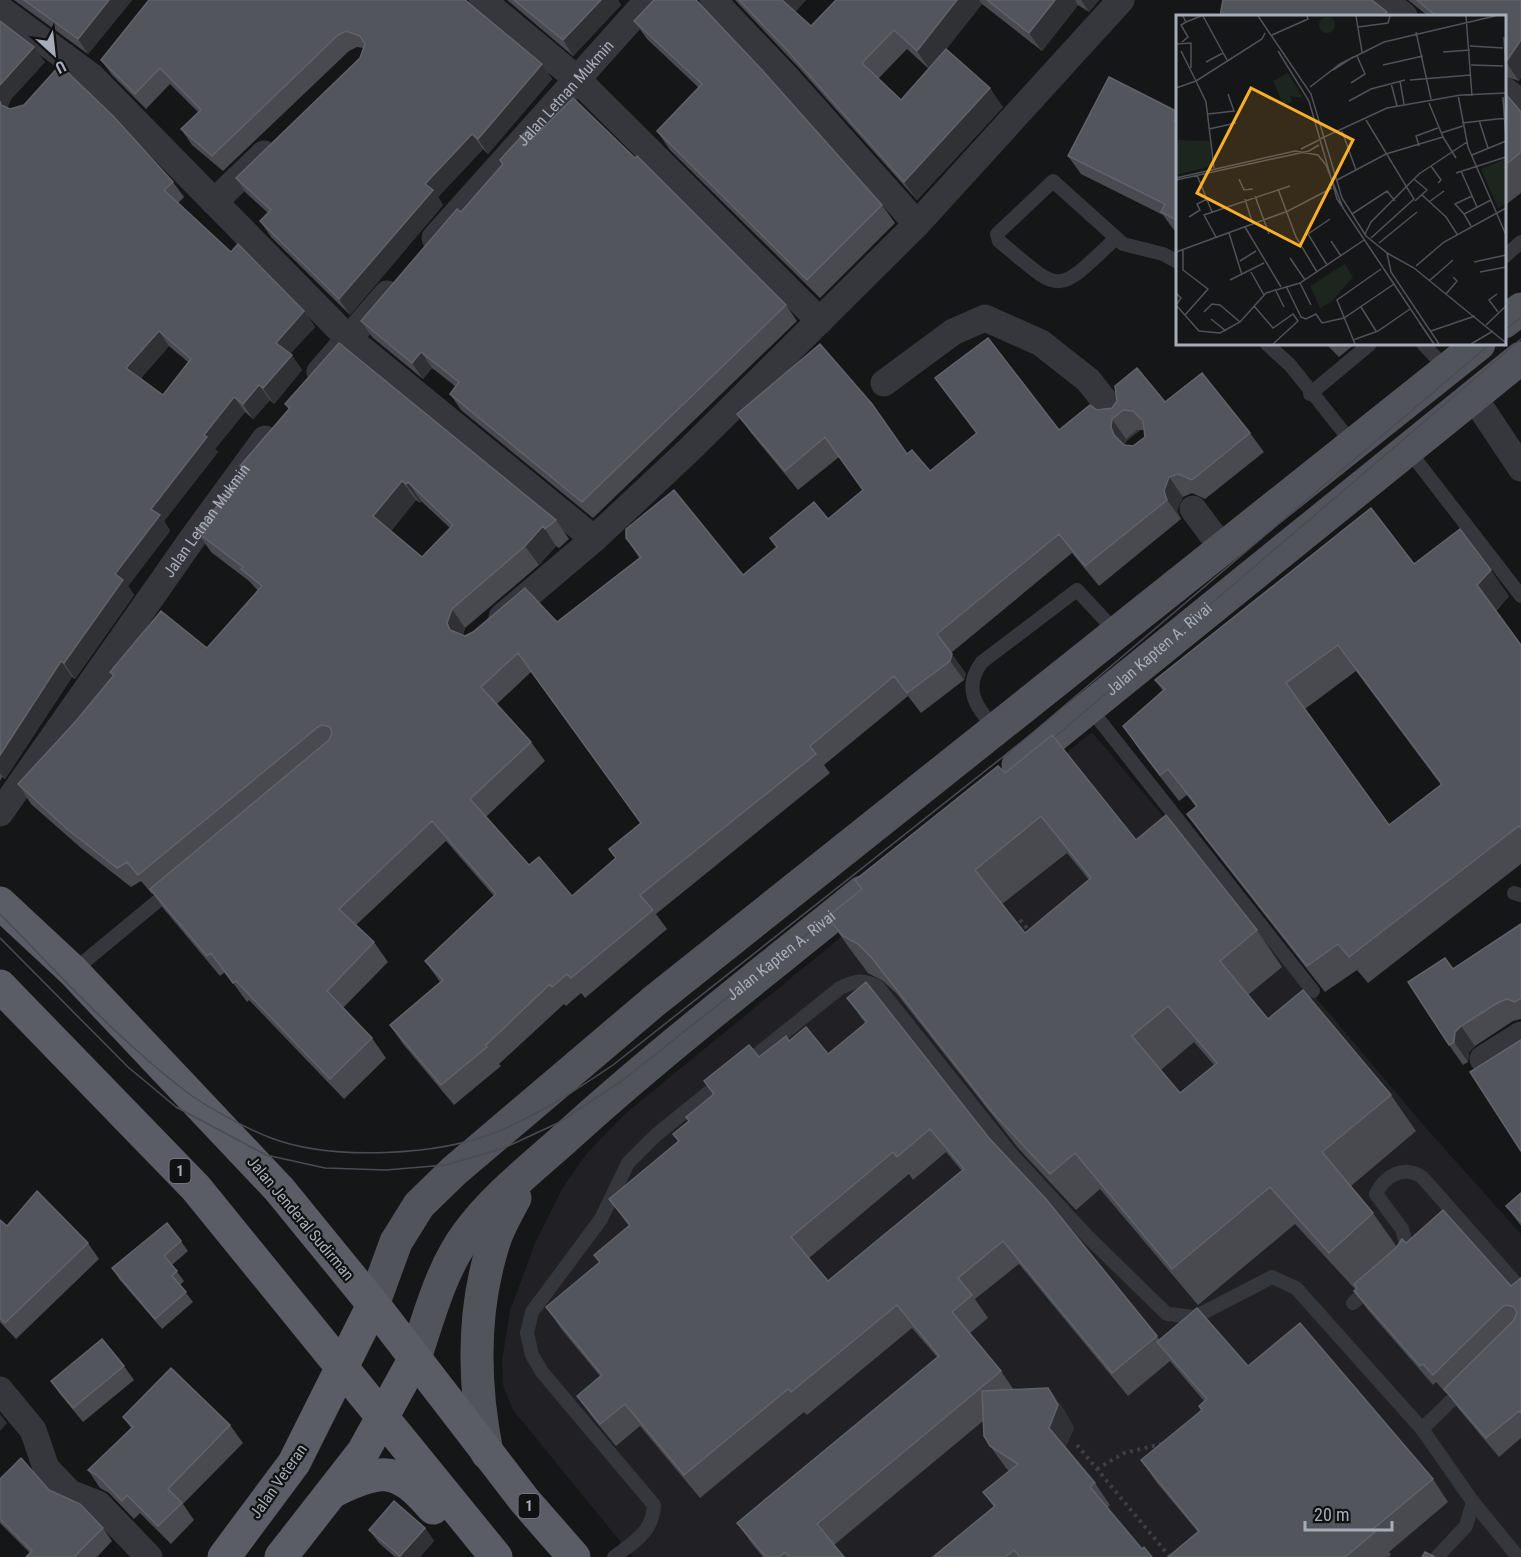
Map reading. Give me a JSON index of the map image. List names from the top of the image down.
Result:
{
  "streets": {
    "highway": ["1", "Jalan Jenderal Sudirman", "Jalan Veteran"],
    "main road": ["Jalan Kapten A. Rivai"],
    "street": ["Jalan Letnan Mukmin"]
  },
  "crossings": [
    ["Jalan Kapten A. Rivai", "Jalan Jenderal Sudirman"],
    ["1", "Jalan Veteran"],
    ["Jalan Jenderal Sudirman", "Jalan Veteran"]
  ],
  "scale_bar": "20 m",
  "north": "bottom right"
}
